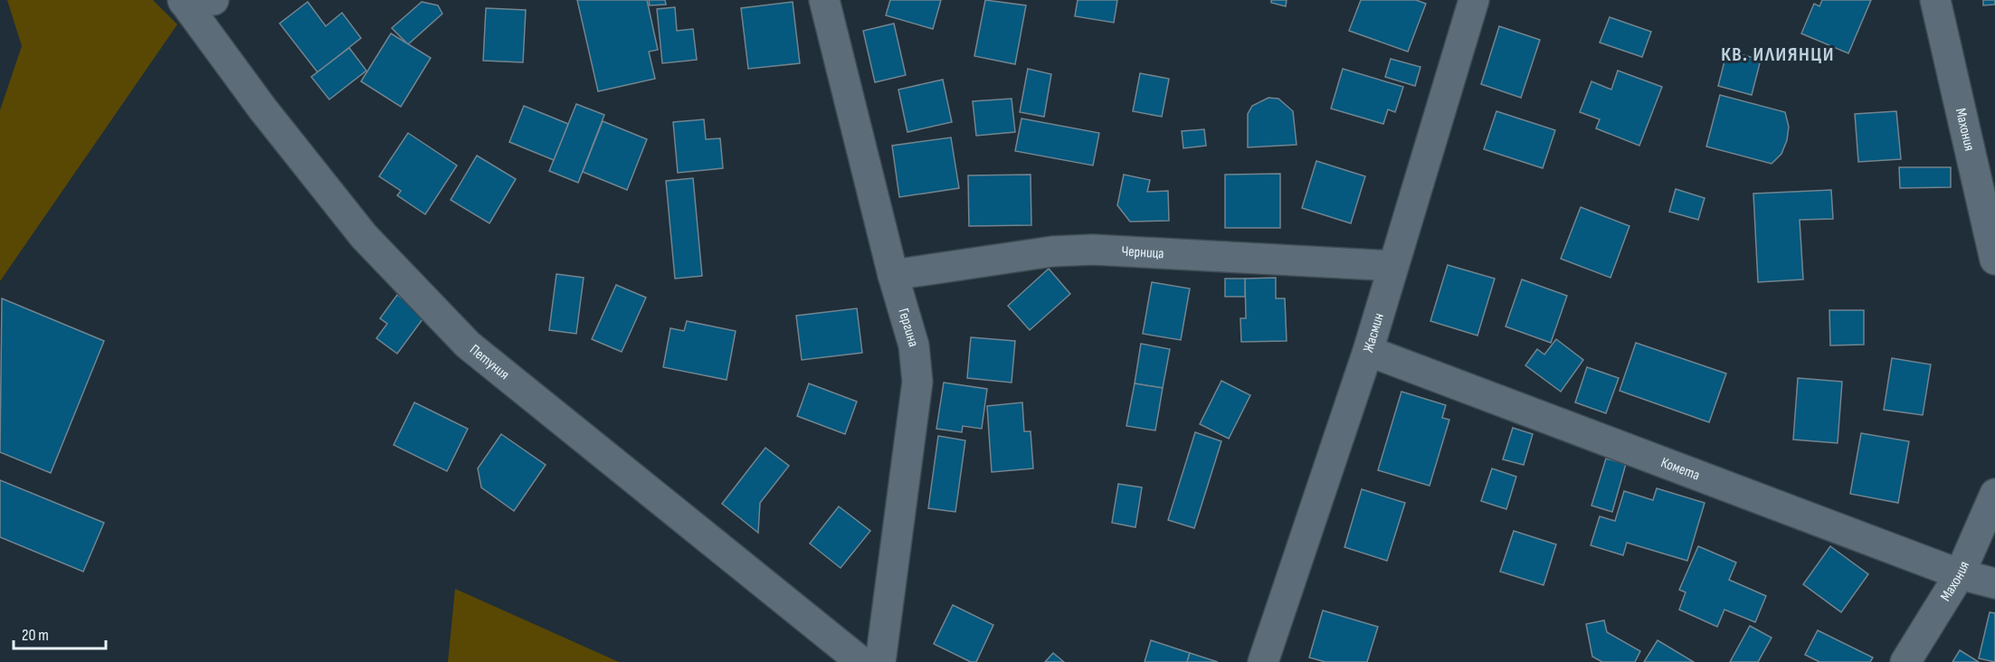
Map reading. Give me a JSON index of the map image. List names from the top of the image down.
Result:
{
  "streets": {
    "street": [
      "Махония",
      "Черница",
      "Гергина",
      "Жасмин",
      "Петуния",
      "Комета"
    ]
  },
  "crossings": [
    ["Махония", "Комета"],
    ["Черница", "Гергина"],
    ["Черница", "Жасмин"],
    ["Жасмин", "Комета"]
  ],
  "districts": ["КВ. ИЛИЯНЦИ"],
  "scale_bar": "20 m"
}
